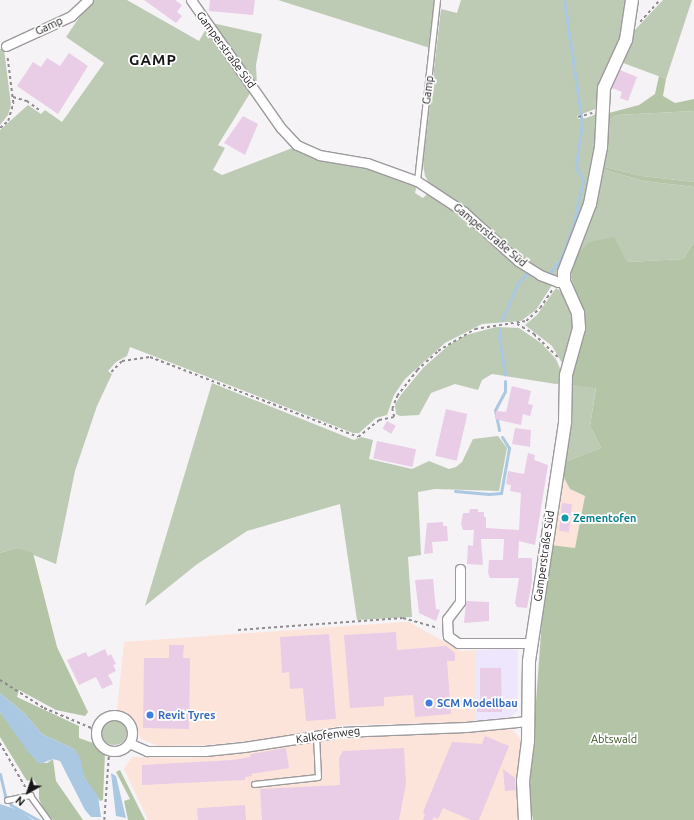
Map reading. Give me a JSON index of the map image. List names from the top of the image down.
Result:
{
  "streets": {
    "street": ["Gamp", "Gamperstraße Süd", "Kalkofenweg"]
  },
  "crossings": [
    ["Gamp", "Gamperstraße Süd"],
    ["Gamperstraße Süd", "Kalkofenweg"]
  ],
  "districts": ["GAMP"],
  "parks": ["Abtswald"],
  "places": ["Zementofen", "SCM Modellbau", "Revit Tyres"],
  "north": "bottom left"
}
